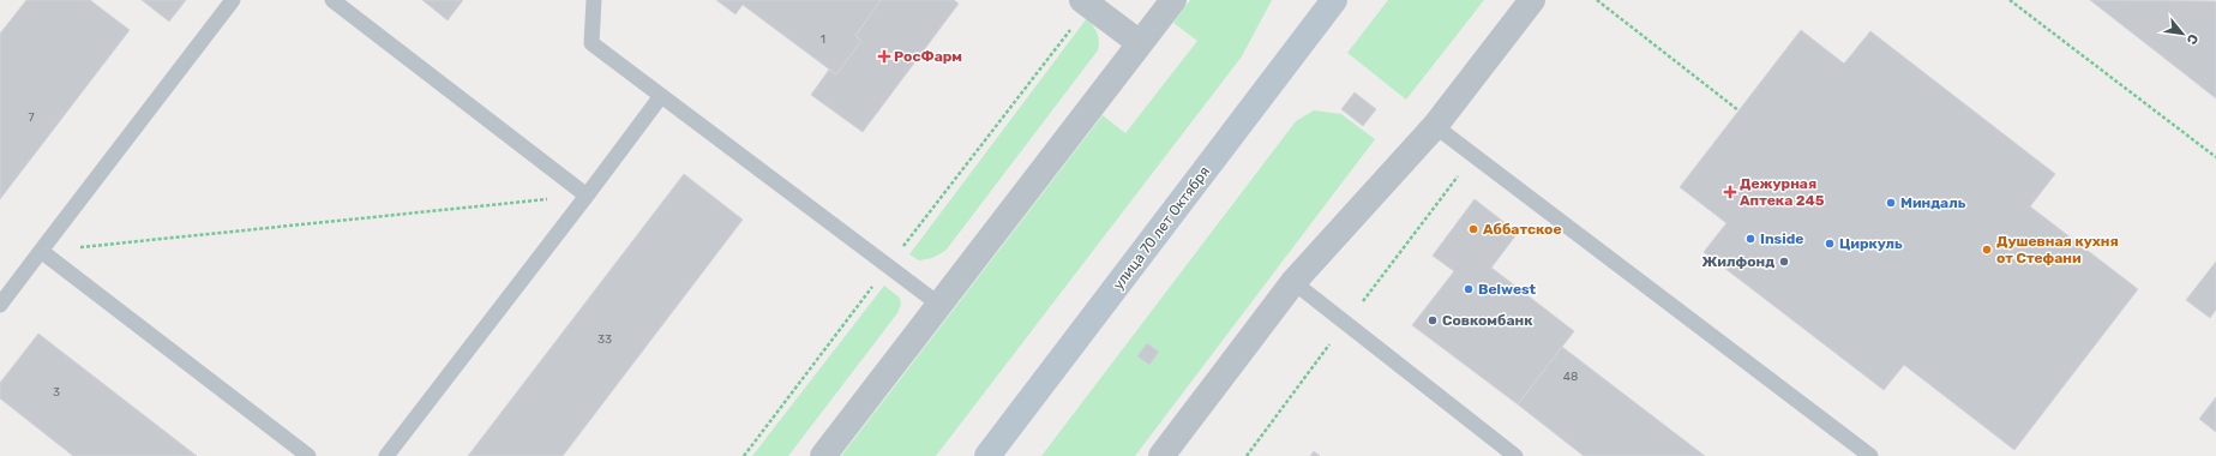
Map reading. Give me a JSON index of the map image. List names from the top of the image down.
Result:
{
  "streets": {
    "main road": ["улица 70 лет Октября"]
  },
  "places": {
    "health": ["РосФарм", "Дежурная Аптека 245"],
    "other": [
      "Миндаль",
      "Аббатское",
      "Inside",
      "Циркуль",
      "Душевная кухня от Стефани",
      "Жилфонд",
      "Belwest",
      "Совкомбанк"
    ]
  },
  "house_numbers": [
    "1",
    "7",
    "33",
    "48",
    "3"
  ],
  "north": "bottom right"
}
